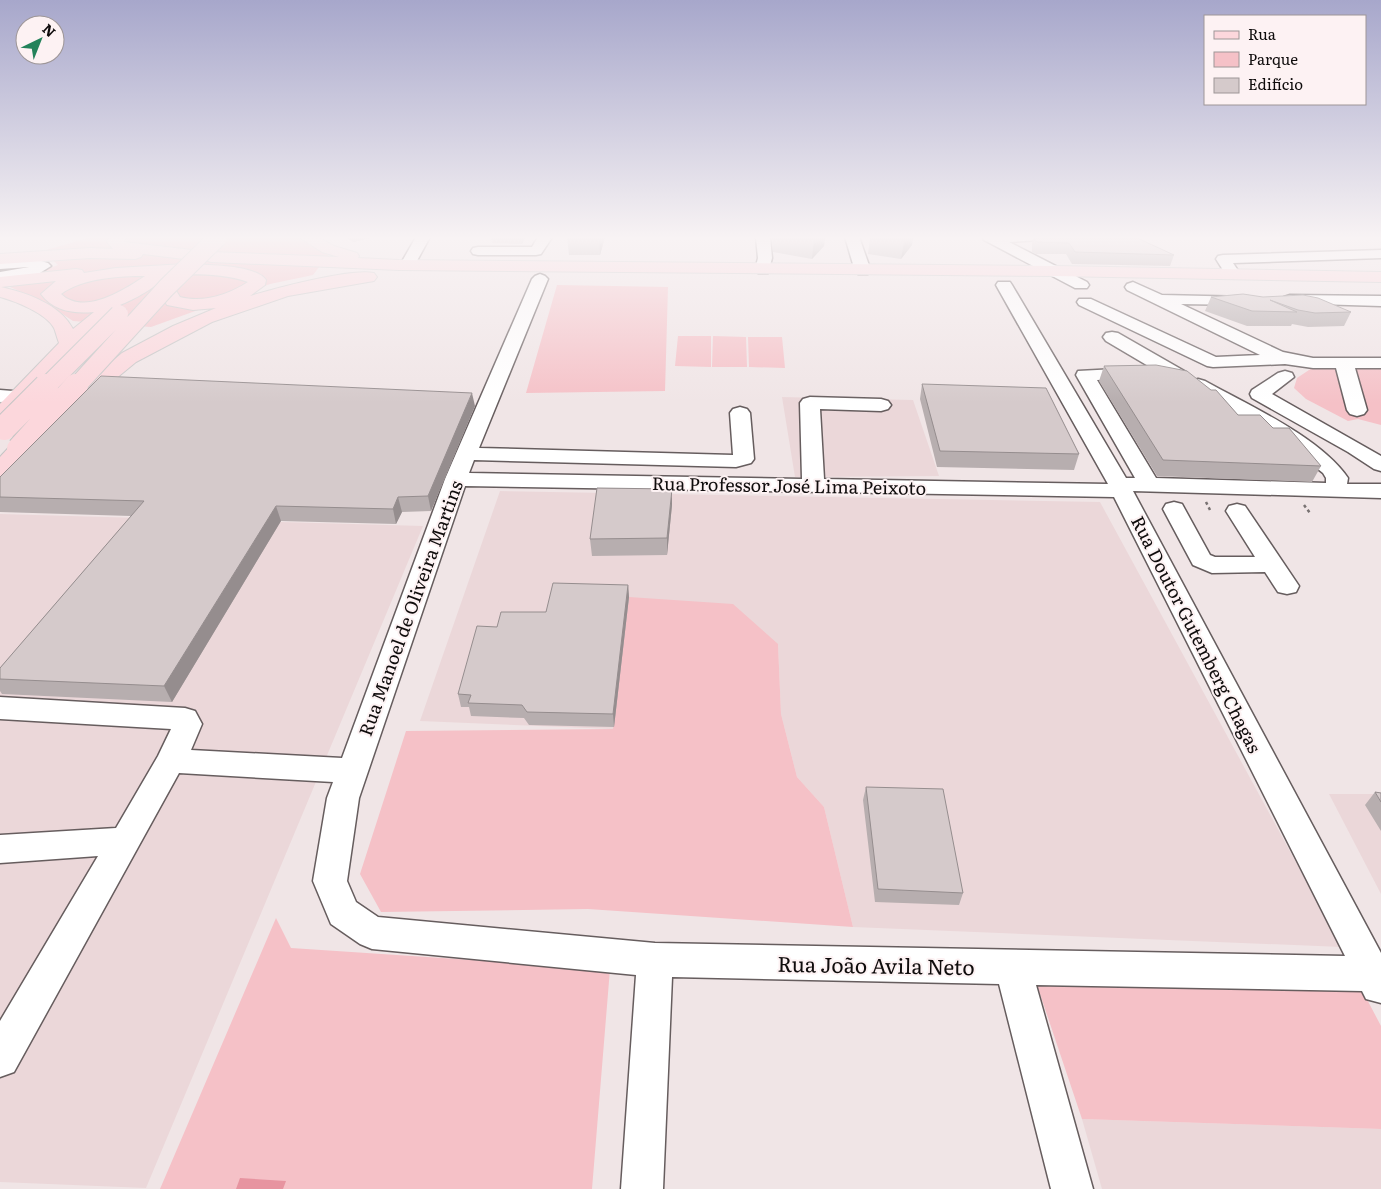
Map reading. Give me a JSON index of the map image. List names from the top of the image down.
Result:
{
  "streets": {
    "street": [
      "Rua Professor José Lima Peixoto",
      "Rua Manoel de Oliveira Martins",
      "Rua Doutor Gutemberg Chagas",
      "Rua João Avila Neto"
    ]
  },
  "crossings": [
    ["Rua Professor José Lima Peixoto", "Rua Manoel de Oliveira Martins"],
    ["Rua Professor José Lima Peixoto", "Rua Doutor Gutemberg Chagas"],
    ["Rua Manoel de Oliveira Martins", "Rua João Avila Neto"],
    ["Rua Doutor Gutemberg Chagas", "Rua João Avila Neto"]
  ],
  "legend": ["Rua", "Parque", "Edifício"],
  "north": "top right"
}
